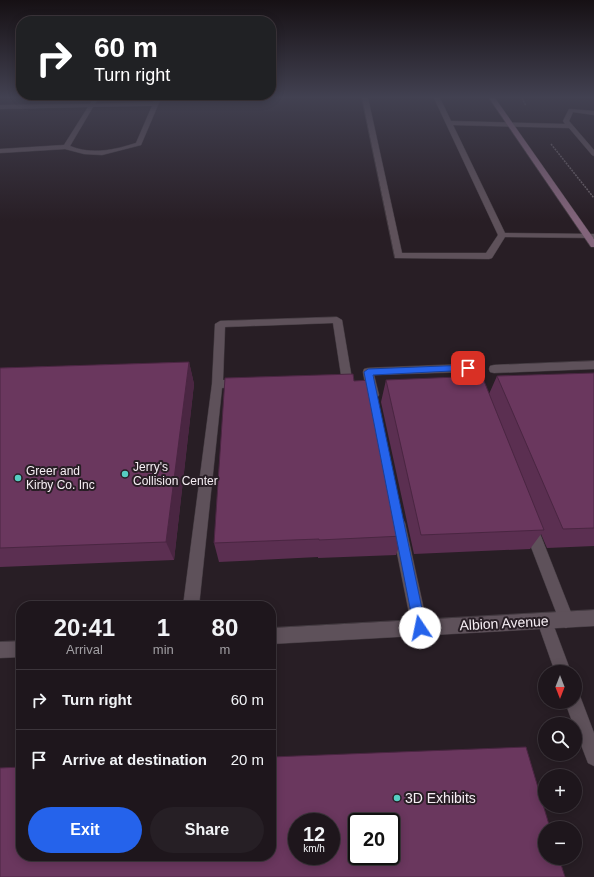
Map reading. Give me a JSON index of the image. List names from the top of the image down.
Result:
{
  "streets": {
    "street": ["Albion Avenue"]
  },
  "places": ["Jerry's Collision Center", "Greer and Kirby Co. Inc", "3D Exhibits"],
  "north": "bottom",
  "page": {
    "turn": ["60 m", "Turn right"],
    "eta": [
      "20:41",
      "Arrival",
      "1",
      "min",
      "80",
      "m"
    ],
    "map_buttons": ["+", "−"],
    "list": [
      {
        "name": "Turn right",
        "value": "60 m"
      },
      {
        "name": "Arrive at destination",
        "value": "20 m"
      }
    ],
    "buttons": ["Exit", "Share"],
    "speed": "12 km/h",
    "limit": "20"
  }
}
